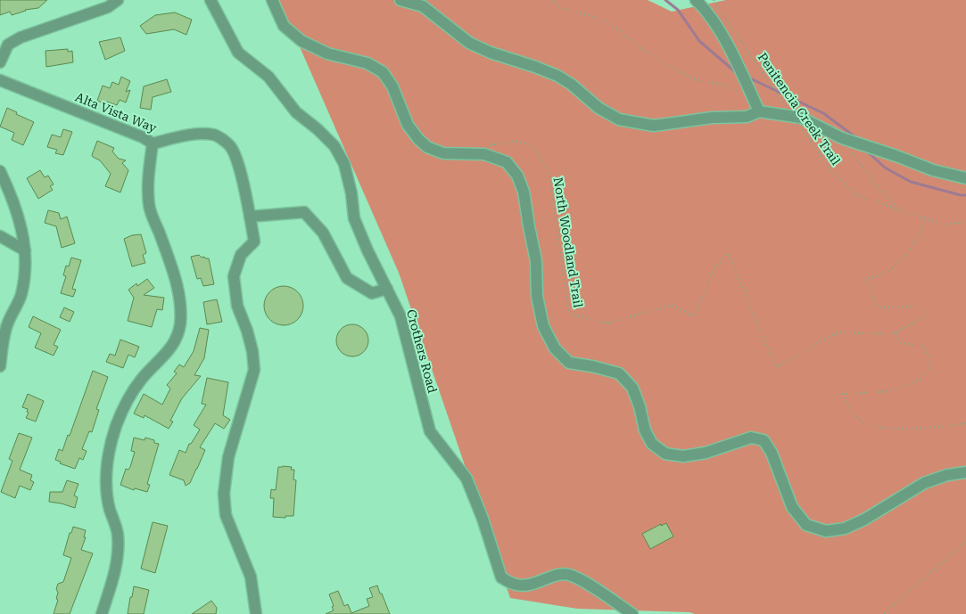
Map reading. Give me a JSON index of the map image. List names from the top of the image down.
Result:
{
  "streets": {
    "street": ["Alta Vista Way", "Crothers Road"],
    "path": ["Penitencia Creek Trail", "North Woodland Trail"]
  }
}
